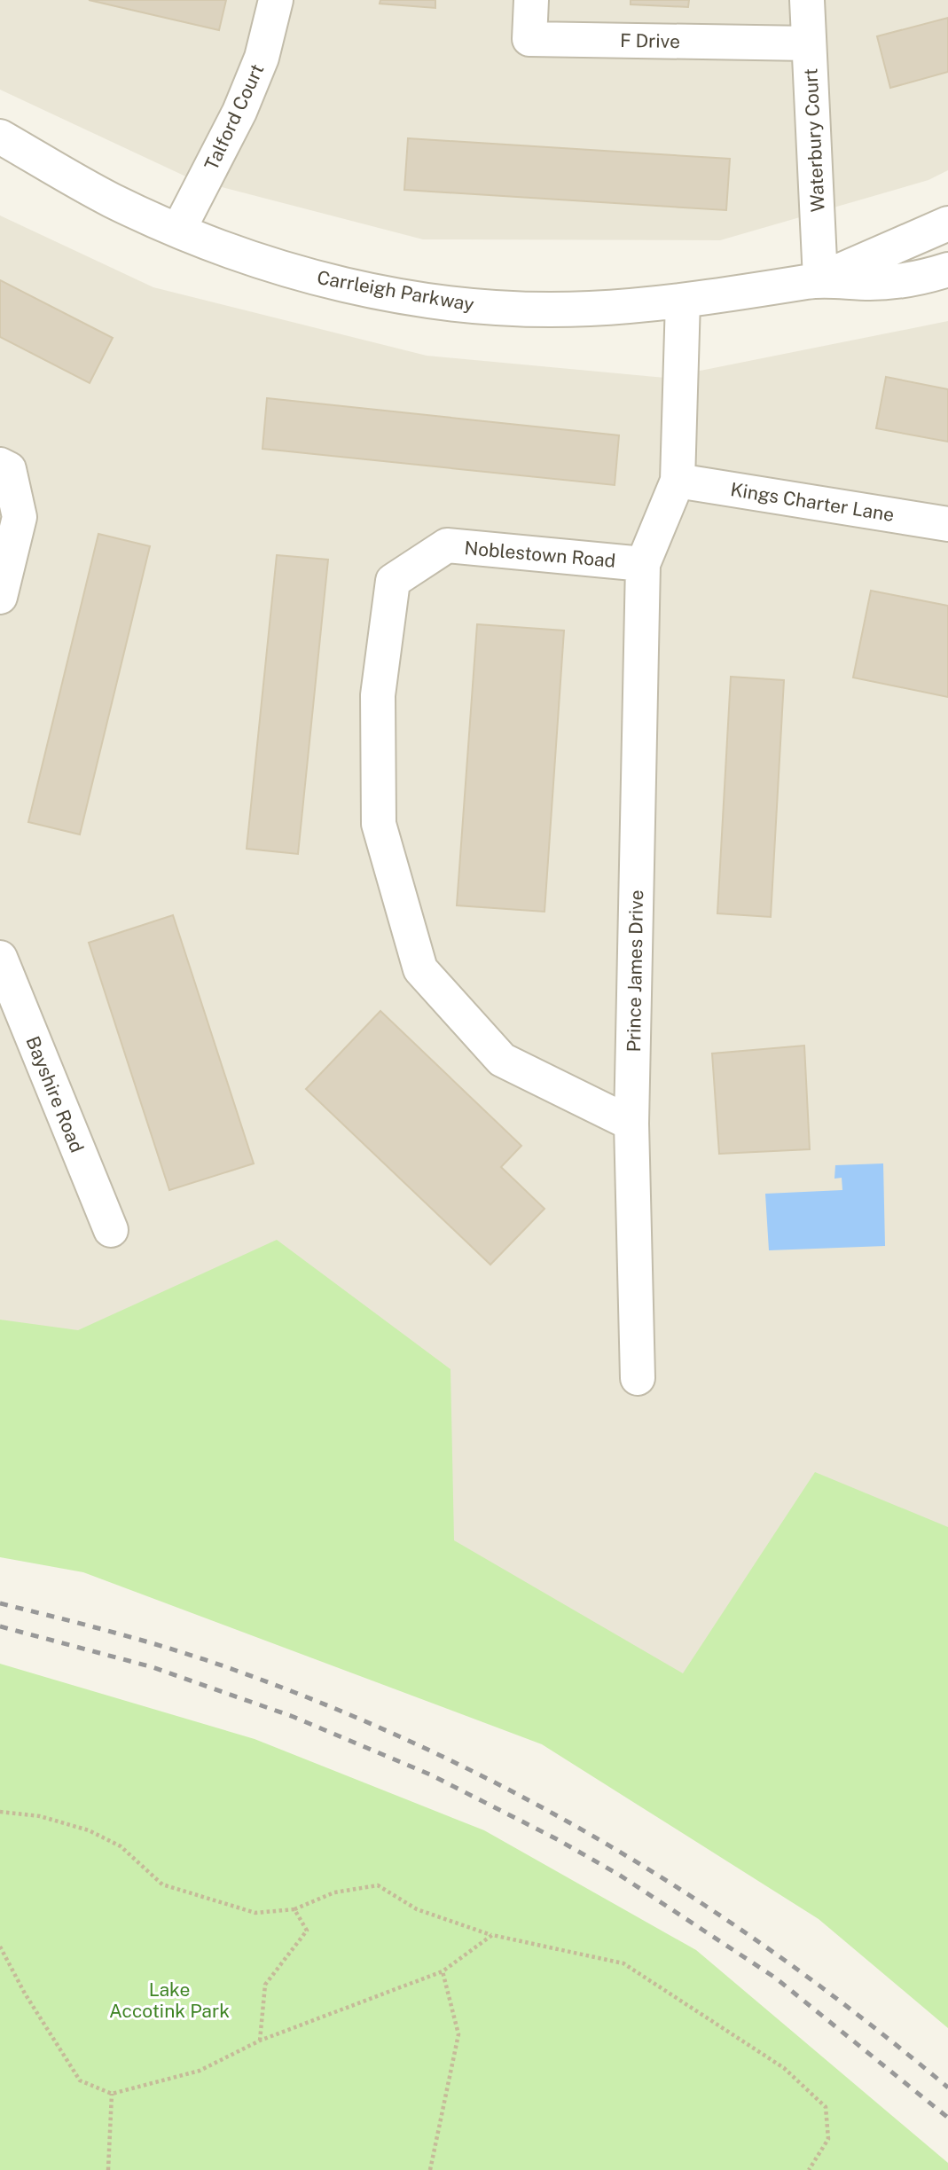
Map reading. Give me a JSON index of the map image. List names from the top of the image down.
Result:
{
  "streets": {
    "street": [
      "F Drive",
      "Talford Court",
      "Waterbury Court",
      "Carrleigh Parkway",
      "Kings Charter Lane",
      "Noblestown Road",
      "Prince James Drive",
      "Bayshire Road"
    ]
  },
  "crossings": [
    ["F Drive", "Waterbury Court"],
    ["Talford Court", "Carrleigh Parkway"],
    ["Waterbury Court", "Carrleigh Parkway"],
    ["Carrleigh Parkway", "Noblestown Road"],
    ["Kings Charter Lane", "Noblestown Road"],
    ["Noblestown Road", "Prince James Drive"]
  ],
  "parks": ["Lake Accotink Park"]
}
